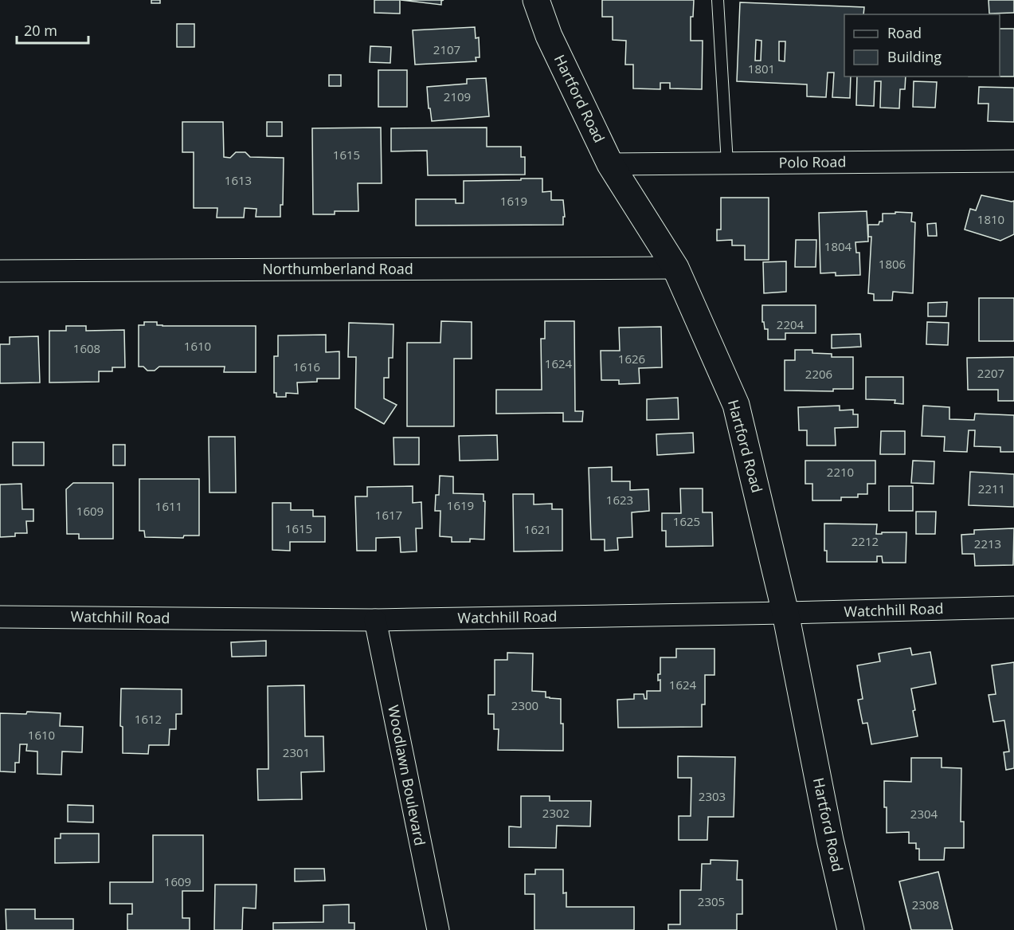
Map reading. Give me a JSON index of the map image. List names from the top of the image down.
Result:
{
  "streets": {
    "street": [
      "Hartford Road",
      "Polo Road",
      "Northumberland Road",
      "Watchhill Road",
      "Woodlawn Boulevard"
    ]
  },
  "crossings": [
    ["Hartford Road", "Polo Road"],
    ["Hartford Road", "Northumberland Road"],
    ["Hartford Road", "Watchhill Road"],
    ["Watchhill Road", "Woodlawn Boulevard"]
  ],
  "house_numbers": [
    "2107",
    "1801",
    "2109",
    "1615",
    "1613",
    "1619",
    "1810",
    "1804",
    "1806",
    "2204",
    "1610",
    "1608",
    "1626",
    "1624",
    "1616",
    "2207",
    "2206",
    "2210",
    "2211",
    "1623",
    "1619",
    "1611",
    "1609",
    "1617",
    "1625",
    "1615",
    "1621",
    "2212",
    "2213",
    "1624",
    "2300",
    "1612",
    "1610",
    "2301",
    "2303",
    "2302",
    "2304",
    "1609",
    "2305",
    "2308"
  ],
  "legend": ["Road", "Building"],
  "scale_bar": "20 m"
}
